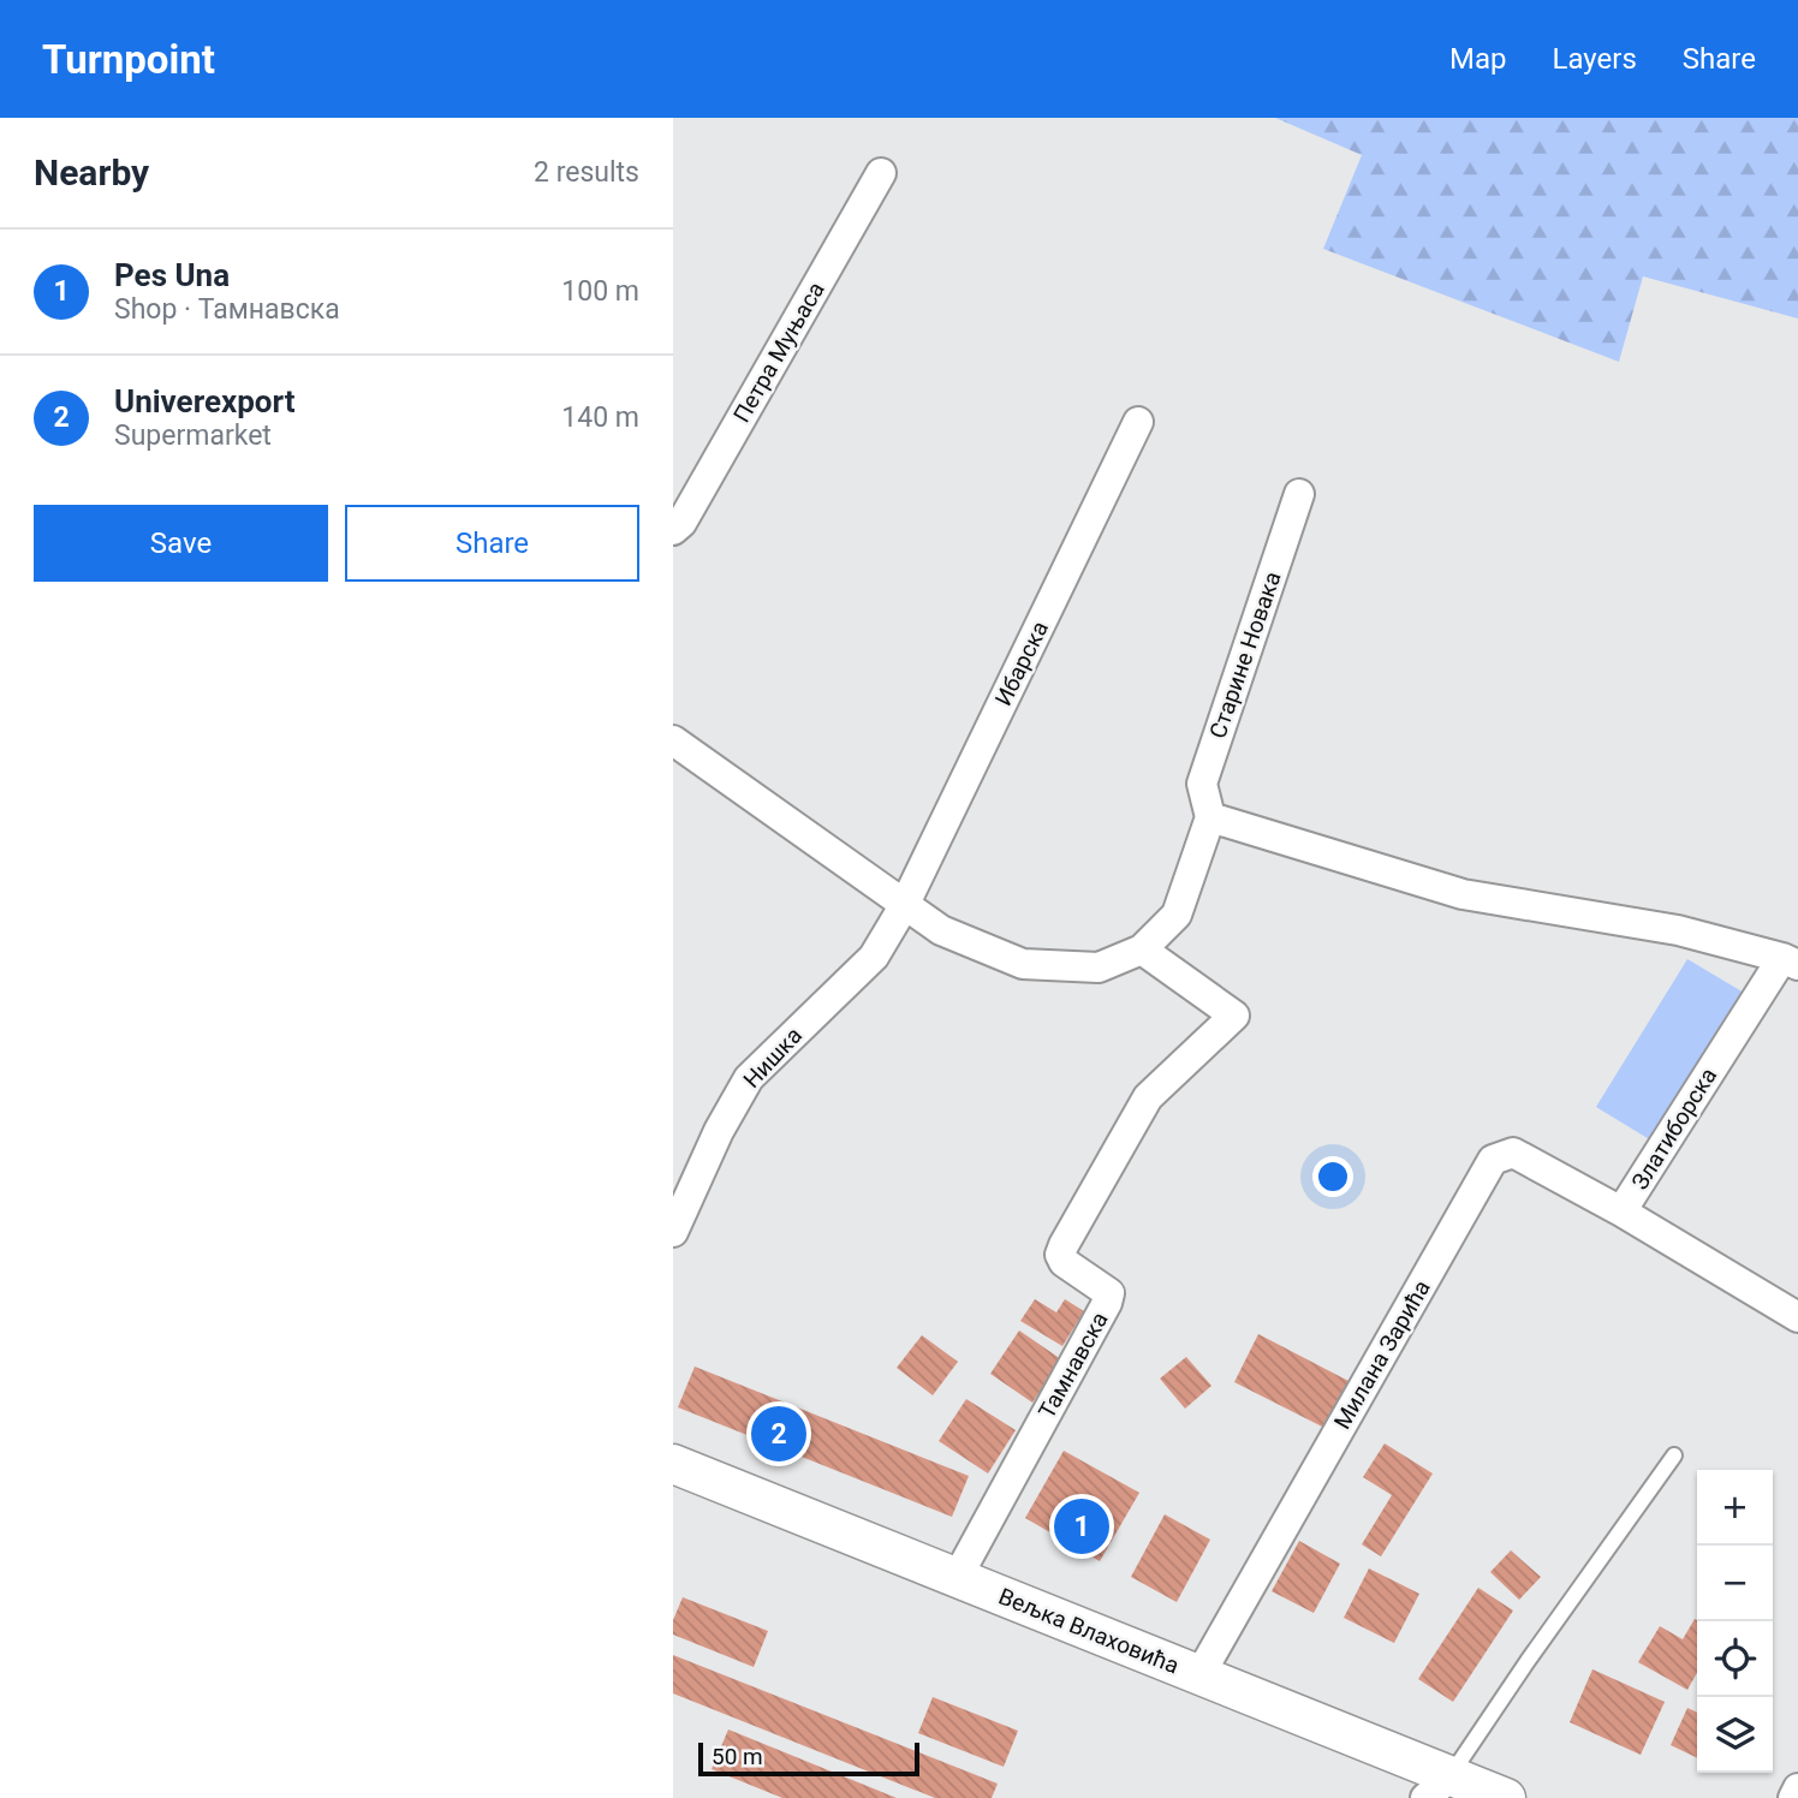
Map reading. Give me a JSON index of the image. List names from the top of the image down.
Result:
{
  "streets": {
    "street": [
      "Петра Муњаса",
      "Старине Новака",
      "Ибарска",
      "Нишка",
      "Златиборска",
      "Милана Зарића",
      "Тамнавска",
      "Вељка Влаховића"
    ]
  },
  "crossings": [
    ["Ибарска", "Нишка"],
    ["Златиборска", "Милана Зарића"],
    ["Милана Зарића", "Вељка Влаховића"],
    ["Тамнавска", "Вељка Влаховића"]
  ],
  "scale_bar": "50 m",
  "page": {
    "header": "Turnpoint",
    "nav": ["Map", "Layers", "Share"],
    "heading": ["Nearby", "2 results"],
    "list": [
      {
        "mark": "1",
        "name": "Pes Una",
        "note": "Shop · Тамнавска",
        "value": "100 m"
      },
      {
        "mark": "2",
        "name": "Univerexport",
        "note": "Supermarket",
        "value": "140 m"
      }
    ],
    "buttons": ["Save", "Share"],
    "pins": ["2", "1"],
    "map_buttons": ["+", "−"],
    "scale": "50 m"
  }
}
